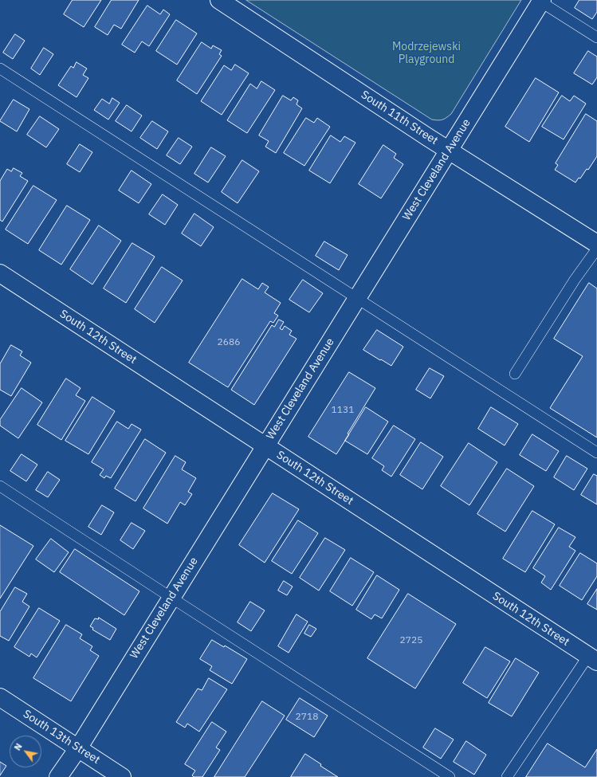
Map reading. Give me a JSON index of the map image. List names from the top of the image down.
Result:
{
  "streets": {
    "street": [
      "South 11th Street",
      "West Cleveland Avenue",
      "South 12th Street",
      "South 13th Street"
    ]
  },
  "crossings": [
    ["South 11th Street", "West Cleveland Avenue"],
    ["West Cleveland Avenue", "South 12th Street"],
    ["West Cleveland Avenue", "South 13th Street"]
  ],
  "parks": ["Modrzejewski Playground"],
  "house_numbers": [
    "2686",
    "1131",
    "2725",
    "2718"
  ],
  "north": "top left"
}
